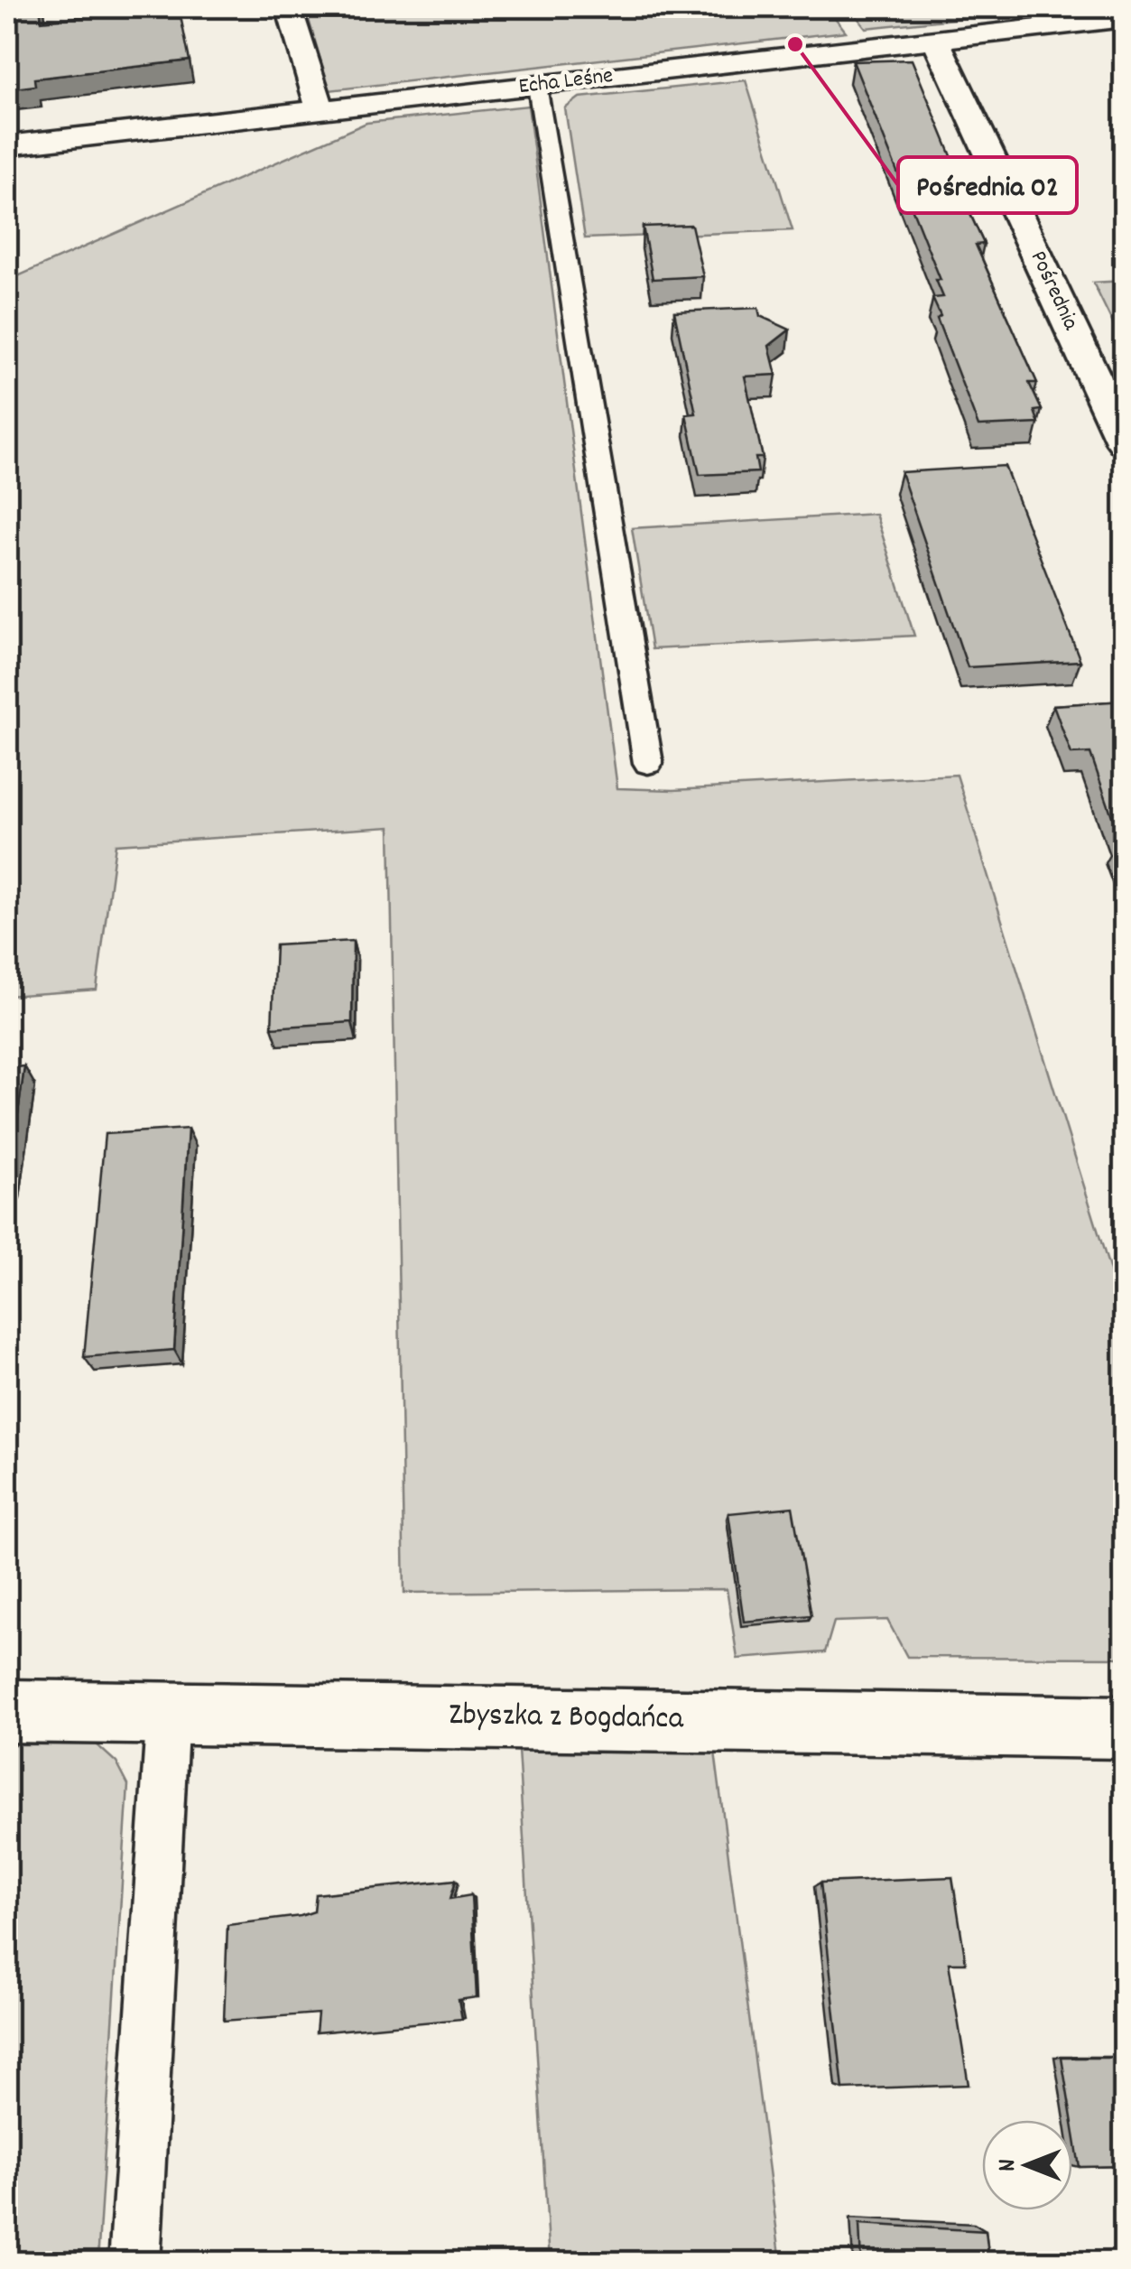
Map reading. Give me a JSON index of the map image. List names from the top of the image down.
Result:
{
  "streets": {
    "street": ["Echa Leśne", "Pośrednia", "Zbyszka z Bogdańca"]
  },
  "crossings": [
    ["Echa Leśne", "Pośrednia"]
  ],
  "places": ["Pośrednia 02"],
  "north": "left"
}
